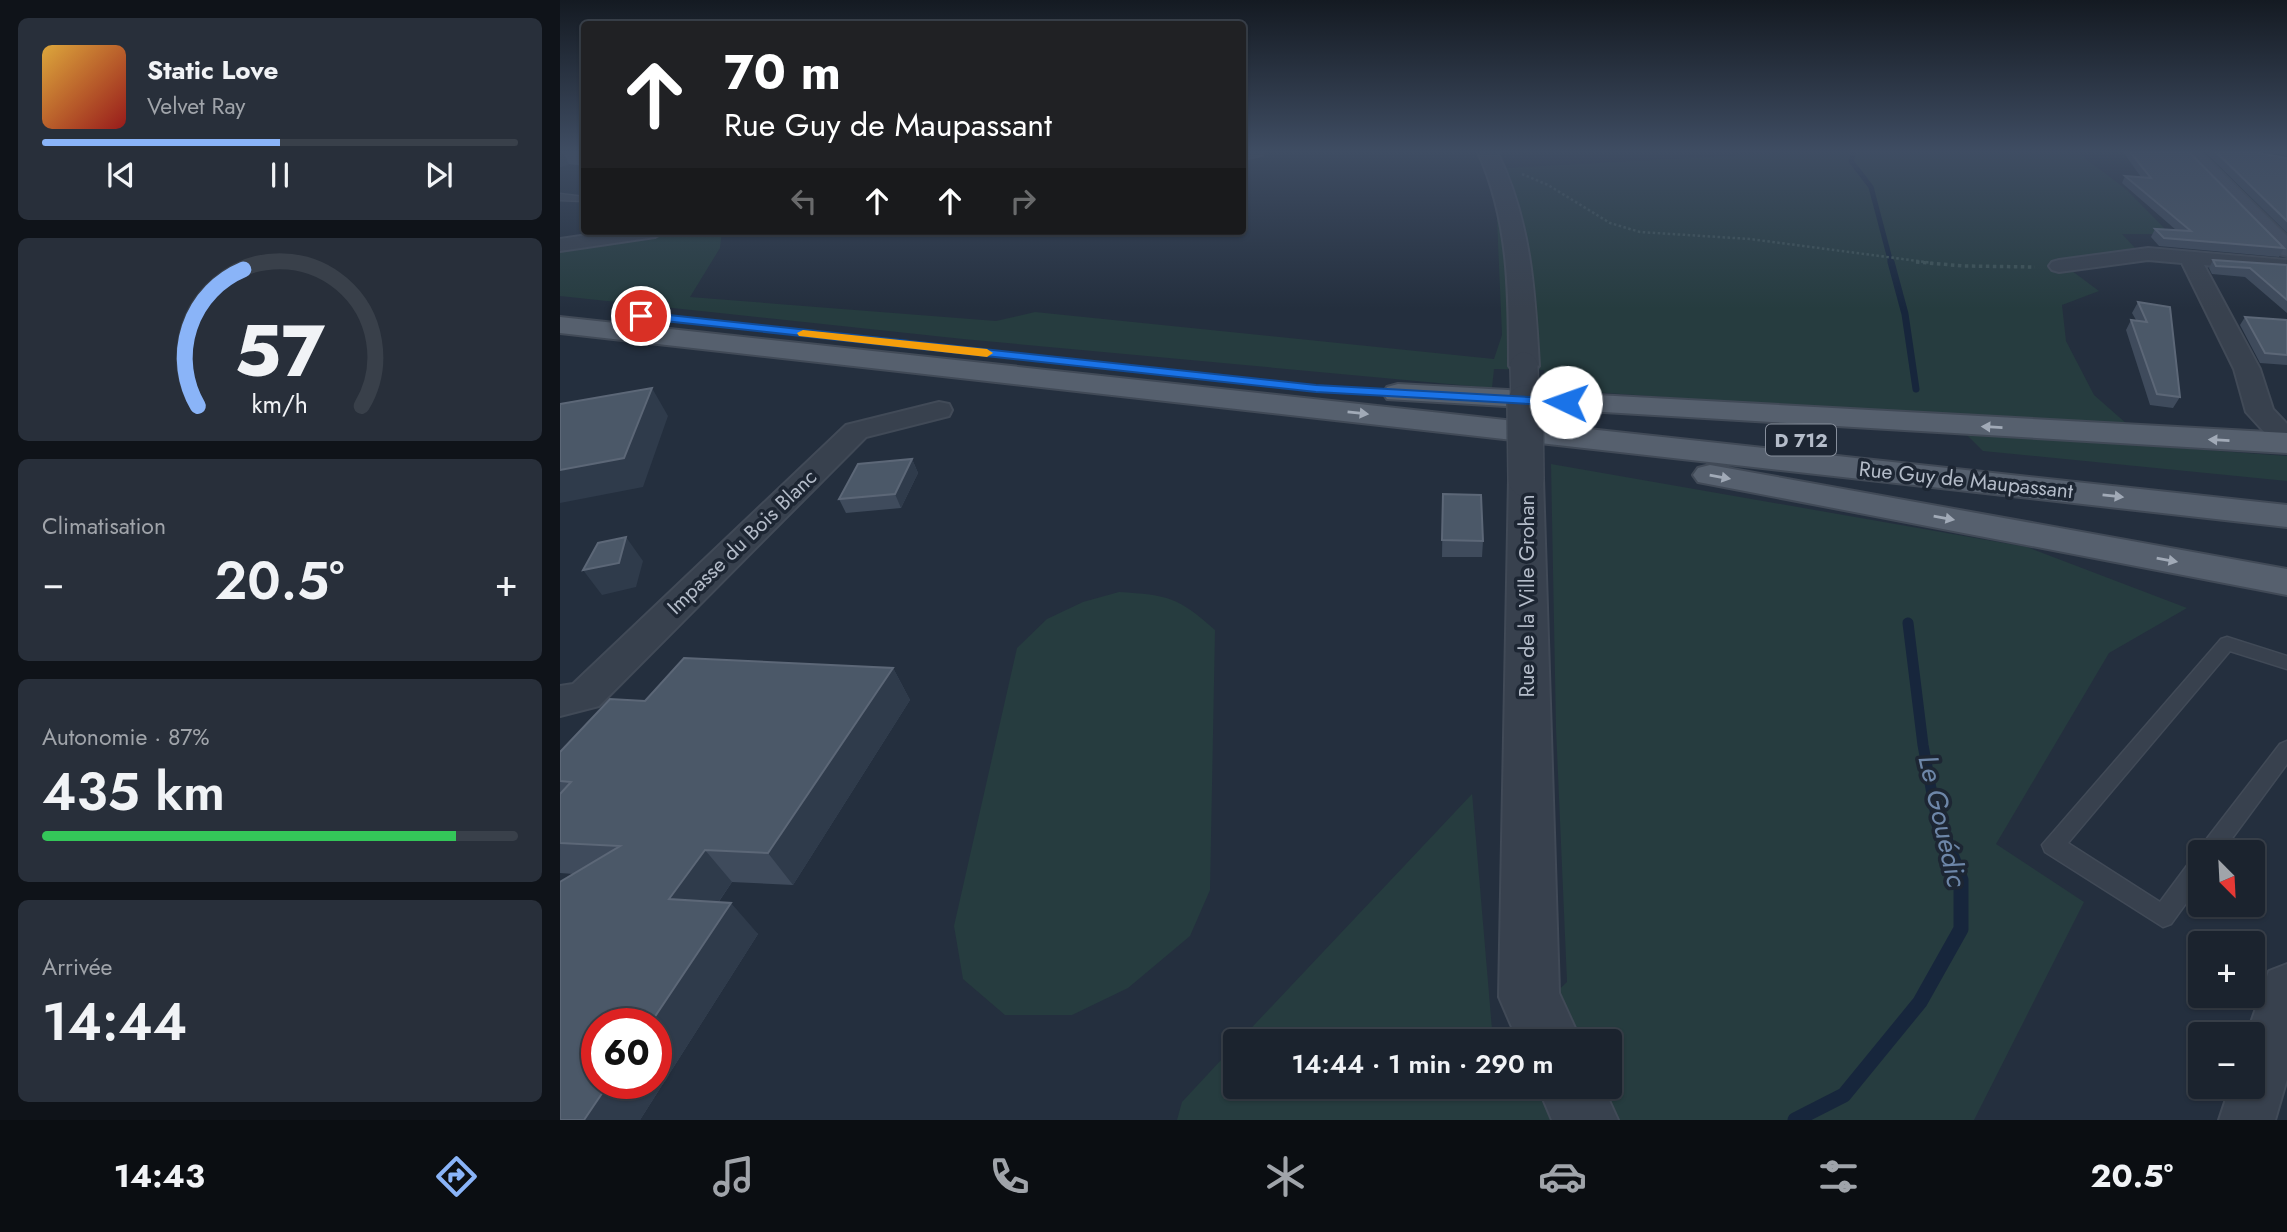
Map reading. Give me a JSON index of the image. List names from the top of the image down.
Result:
{
  "streets": {
    "main road": ["D 712", "Rue Guy de Maupassant"],
    "street": ["Impasse du Bois Blanc", "Rue de la Ville Grohan"]
  },
  "water": ["Le Gouédic"],
  "north": "bottom right",
  "page": {
    "turn": ["70 m", "Rue Guy de Maupassant"],
    "song": ["Static Love", "Velvet Ray"],
    "tile": [
      "Climatisation",
      ["Autonomie · 87%", "435 km"],
      ["Arrivée", "14:44"]
    ],
    "heat": ["−", "20.5°", "+"],
    "map_buttons": ["+", "−"],
    "limit": "60",
    "trip": "14:44 · 1 min · 290 m",
    "tabs": ["14:43", "20.5°"],
    "gauge": ["57", "km/h"]
  }
}
